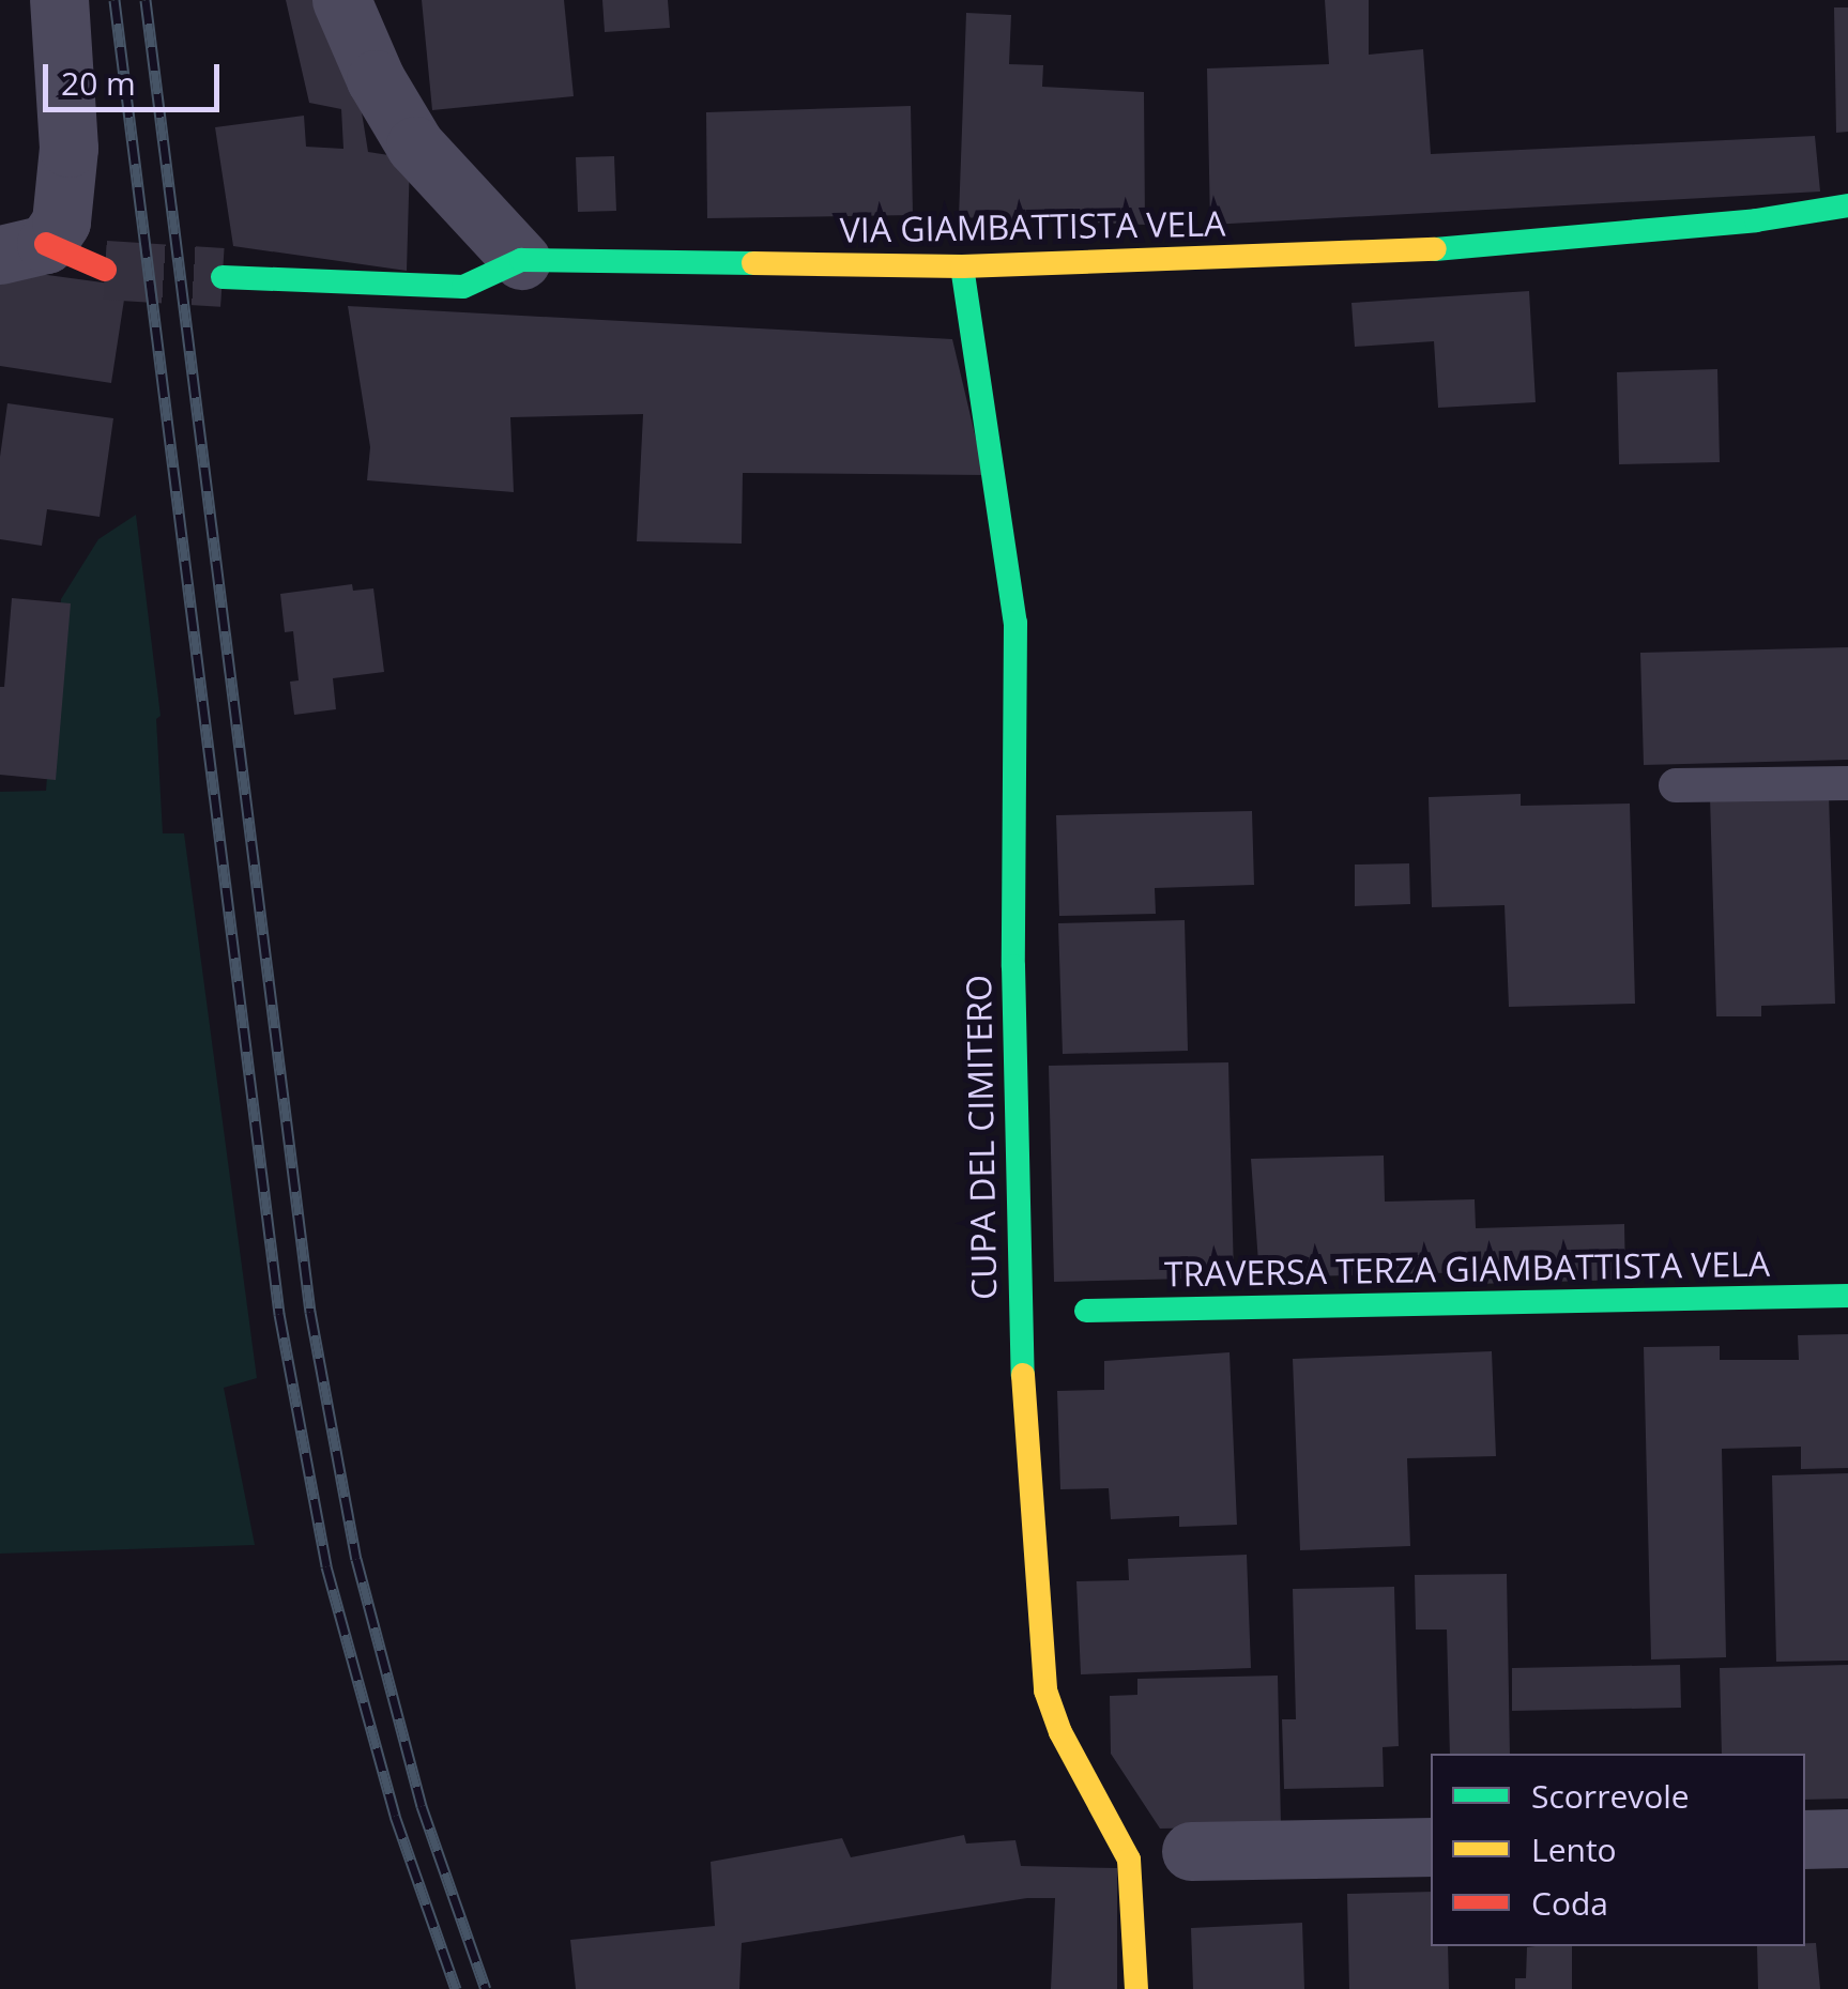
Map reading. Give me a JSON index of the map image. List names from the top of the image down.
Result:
{
  "streets": {
    "street": ["VIA GIAMBATTISTA VELA", "CUPA DEL CIMITERO", "TRAVERSA TERZA GIAMBATTISTA VELA"]
  },
  "crossings": [
    ["VIA GIAMBATTISTA VELA", "CUPA DEL CIMITERO"]
  ],
  "legend": ["Scorrevole", "Lento", "Coda"],
  "scale_bar": "20 m"
}
